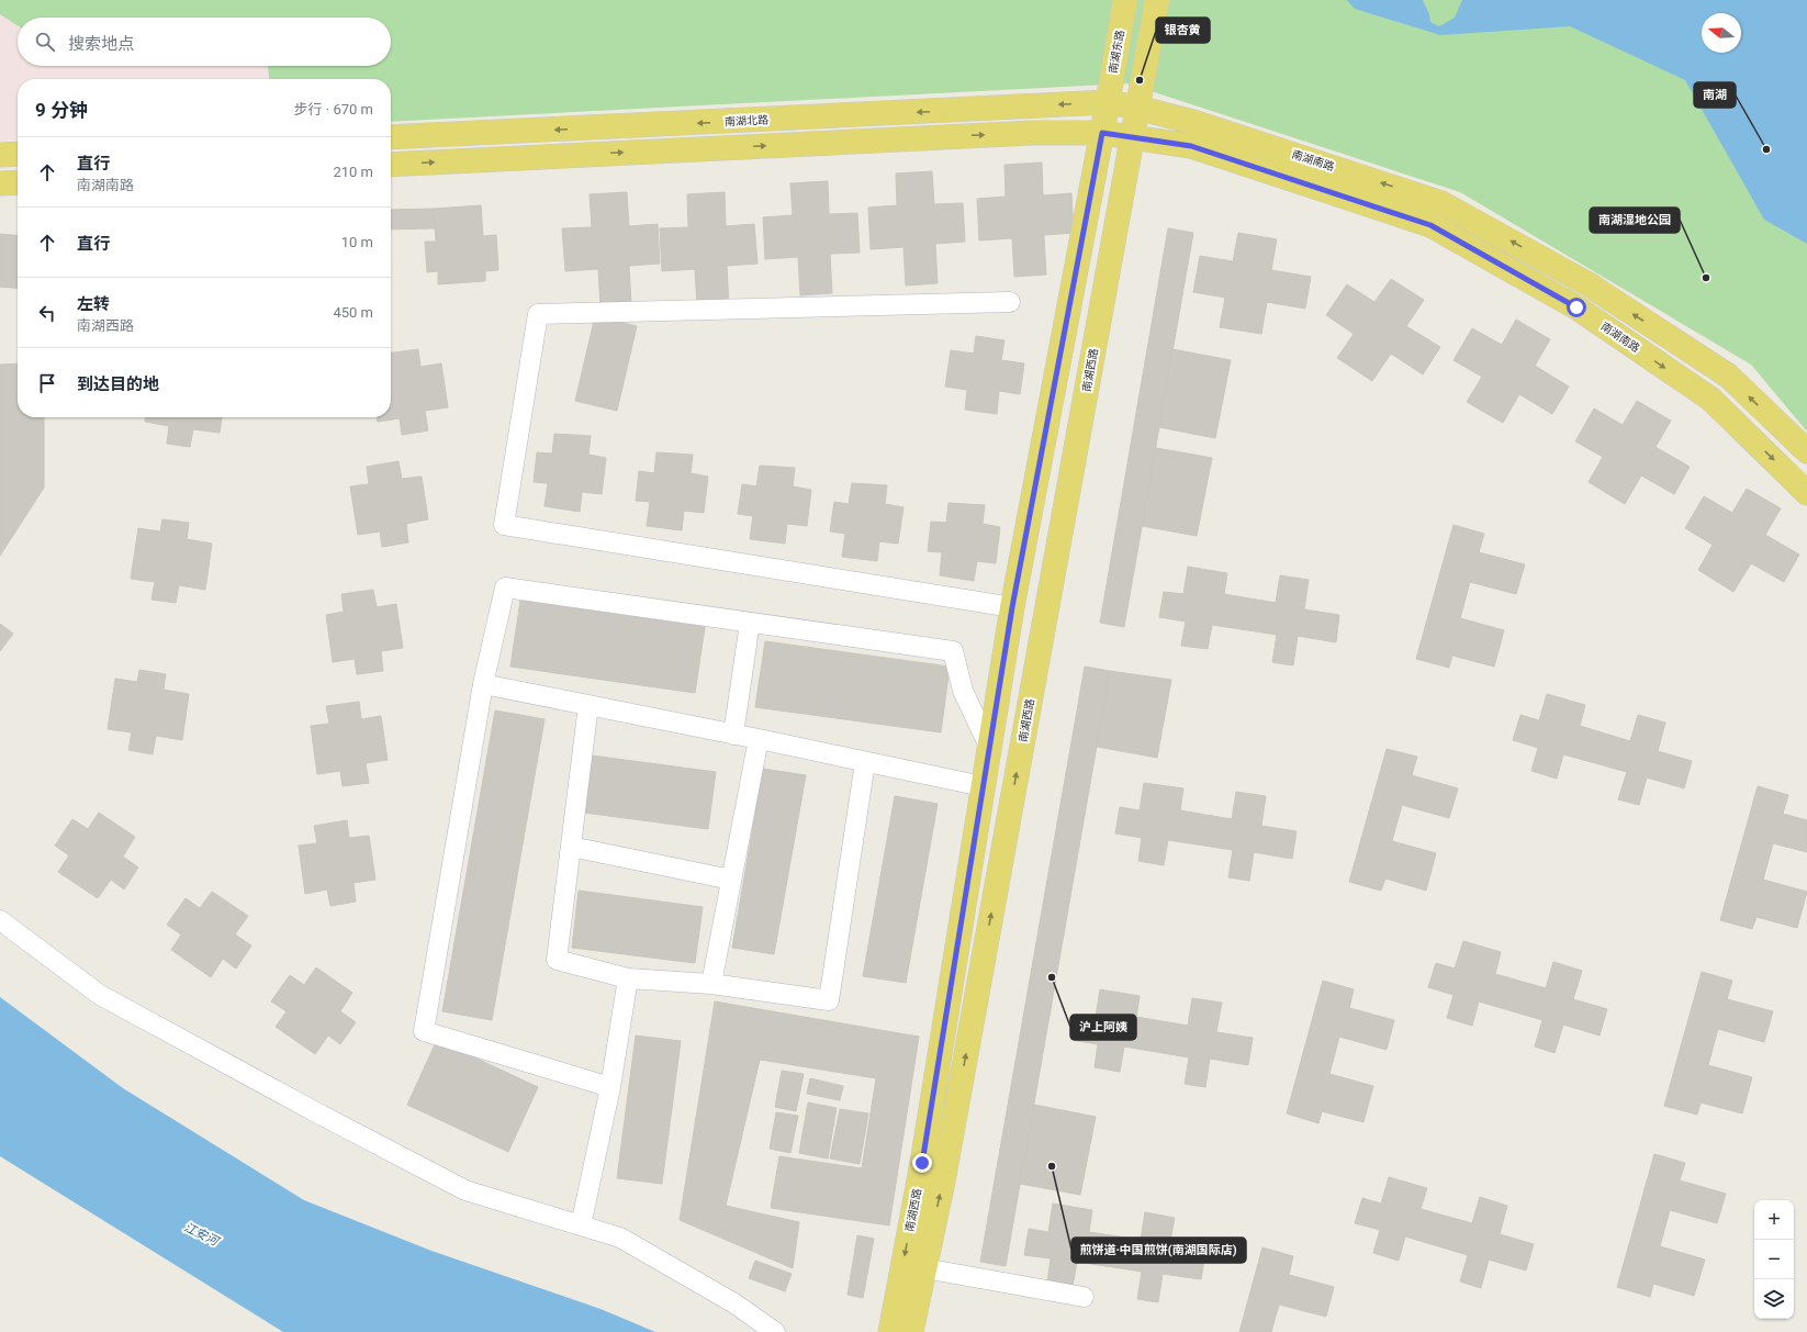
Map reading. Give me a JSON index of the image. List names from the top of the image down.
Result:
{
  "streets": {
    "main road": [
      "南湖东路",
      "南湖北路",
      "南湖南路",
      "南湖西路"
    ]
  },
  "crossings": [
    ["南湖东路", "南湖北路"],
    ["南湖东路", "南湖西路"],
    ["南湖北路", "南湖南路"],
    ["南湖北路", "南湖西路"],
    ["南湖南路", "南湖西路"]
  ],
  "water": ["江安河"],
  "places": [
    "银杏黄",
    "南湖",
    "南湖湿地公园",
    "沪上阿姨",
    "煎饼道·中国煎饼(南湖国际店)"
  ],
  "north": "left",
  "page": {
    "search": "搜索地点",
    "heading": ["9 分钟", "步行 · 670 m"],
    "list": [
      ["直行", "南湖南路", "210 m"],
      ["直行", "10 m"],
      ["左转", "南湖西路", "450 m"],
      "到达目的地"
    ],
    "map_buttons": ["+", "−"]
  }
}
